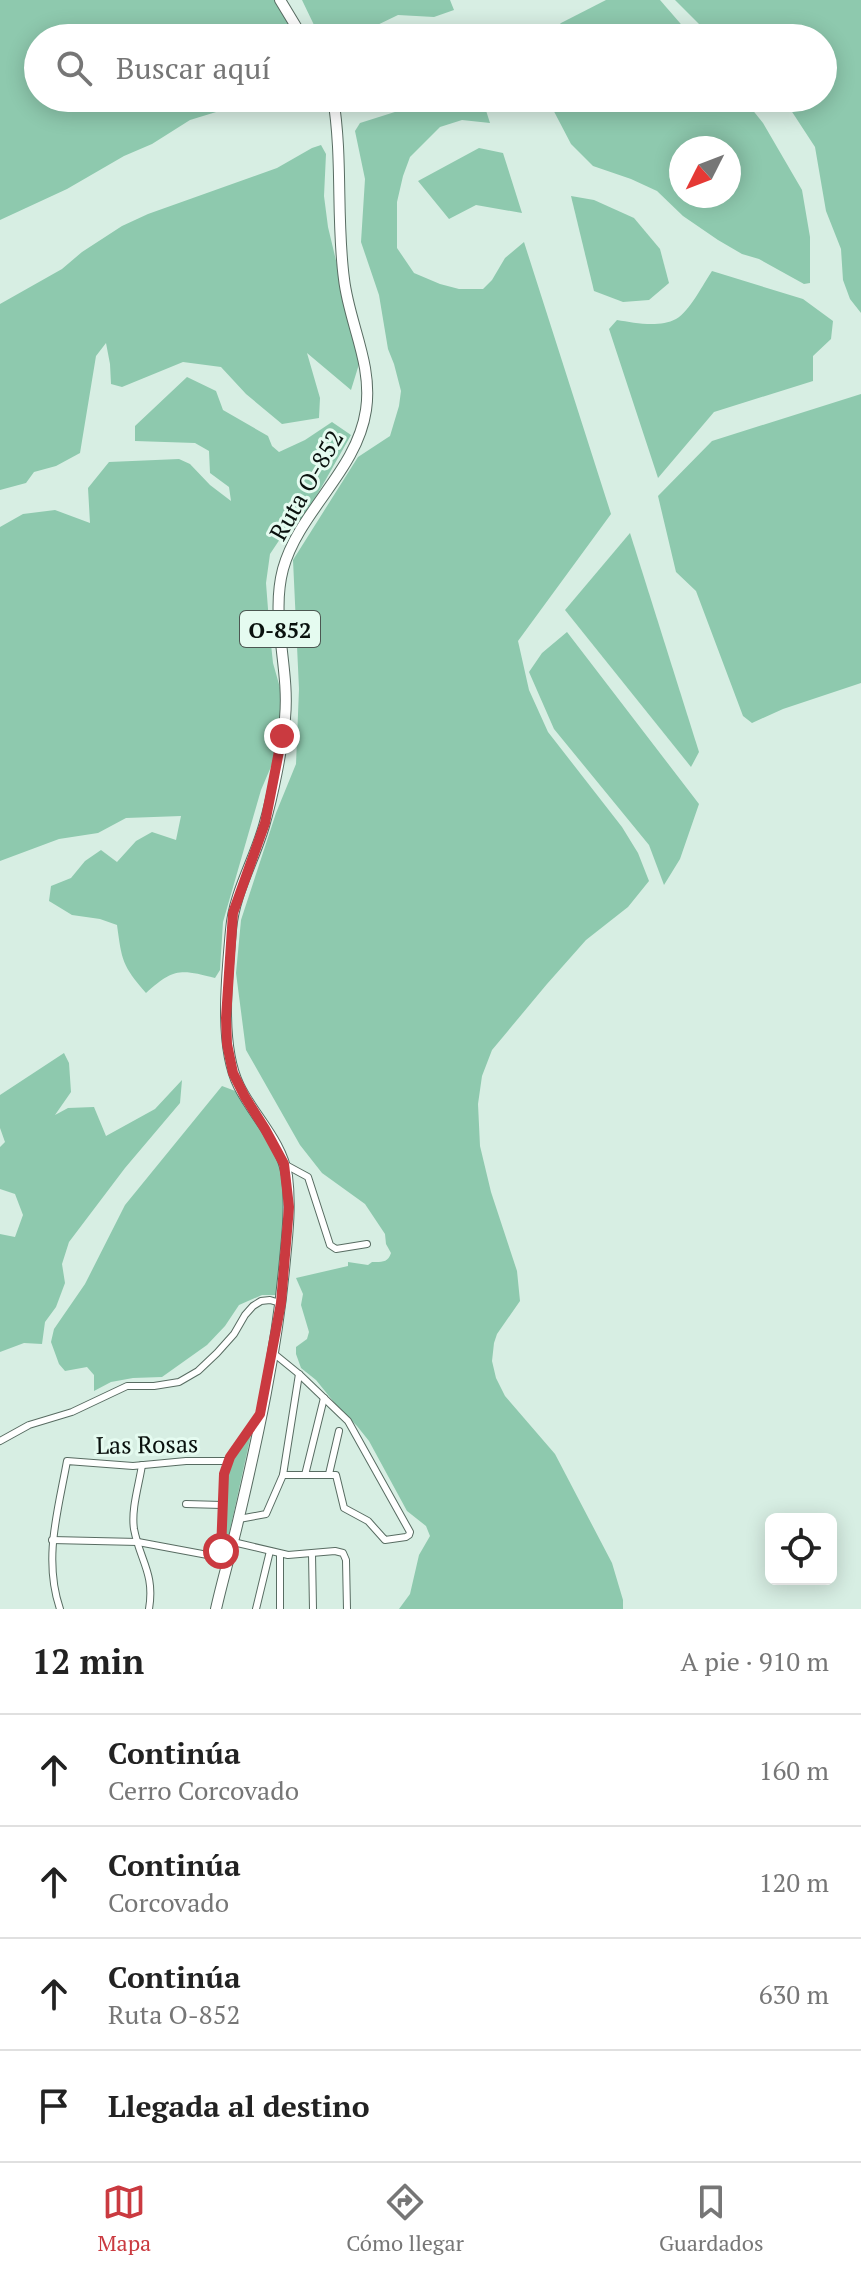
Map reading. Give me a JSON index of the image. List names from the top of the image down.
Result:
{
  "streets": {
    "main road": ["Ruta O-852", "O-852"],
    "street": ["Las Rosas"]
  },
  "crossings": [
    ["Ruta O-852", "O-852"]
  ],
  "north": "bottom left",
  "page": {
    "search": "Buscar aquí",
    "heading": ["12 min", "A pie · 910 m"],
    "list": [
      ["Continúa", "Cerro Corcovado", "160 m"],
      ["Continúa", "Corcovado", "120 m"],
      ["Continúa", "Ruta O-852", "630 m"],
      "Llegada al destino"
    ],
    "nav": ["Mapa", "Cómo llegar", "Guardados"]
  }
}
